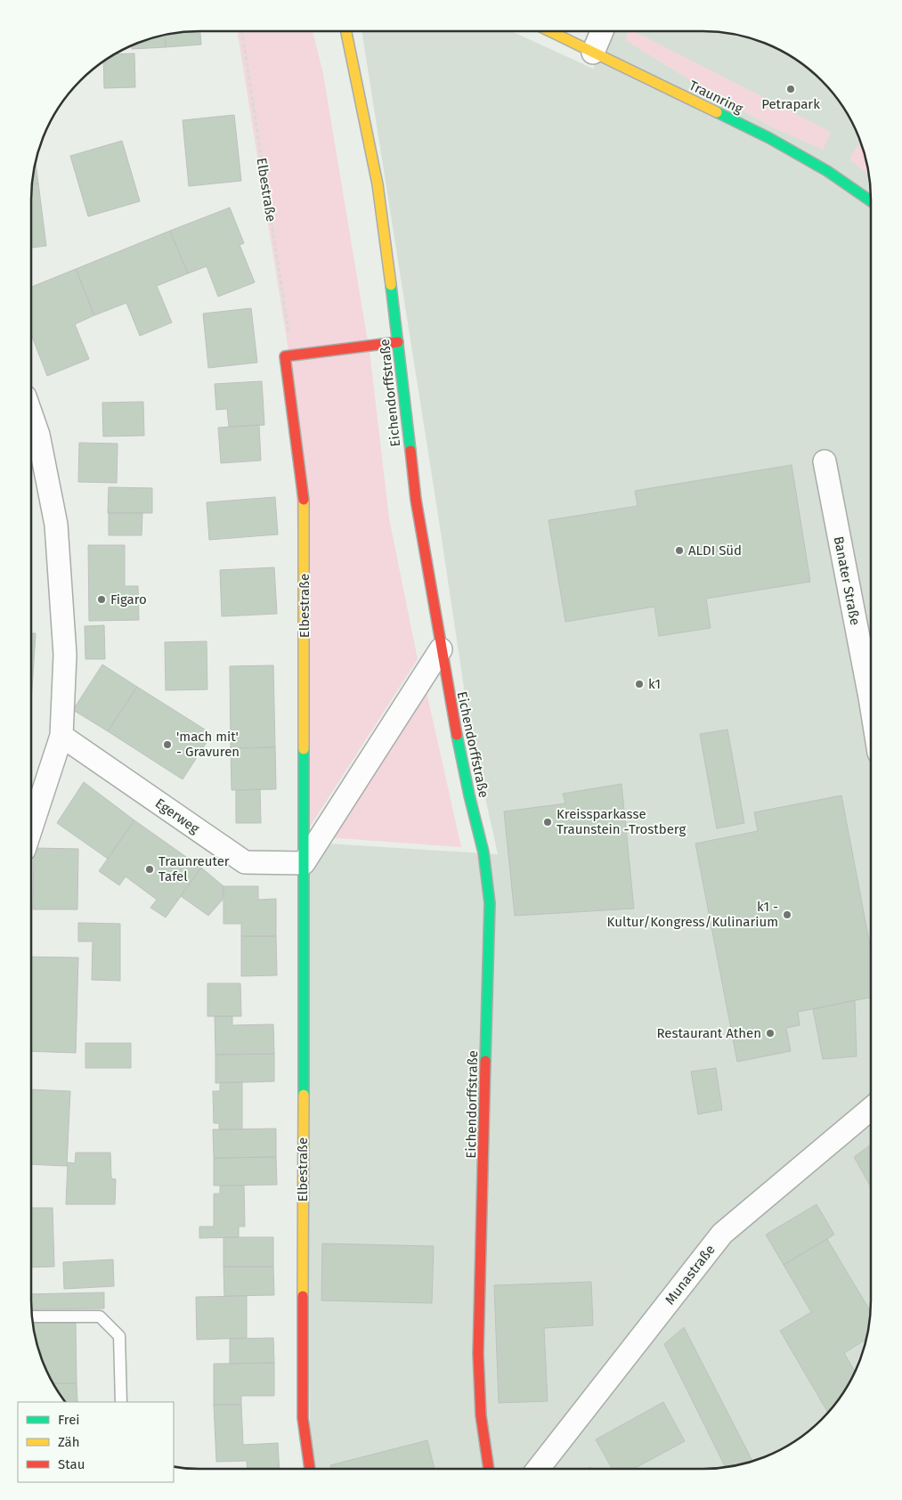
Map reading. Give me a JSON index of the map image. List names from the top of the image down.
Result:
{
  "streets": {
    "street": [
      "Traunring",
      "Elbestraße",
      "Eichendorffstraße",
      "Banater Straße",
      "Egerweg",
      "Munastraße"
    ]
  },
  "crossings": [
    ["Elbestraße", "Egerweg"]
  ],
  "places": [
    "Petrapark",
    "ALDI Süd",
    "Figaro",
    "k1",
    "'mach mit' - Gravuren",
    "Kreissparkasse Traunstein -Trostberg",
    "Traunreuter Tafel",
    "k1 - Kultur/Kongress/Kulinarium",
    "Restaurant Athen"
  ],
  "legend": ["Frei", "Zäh", "Stau"]
}
